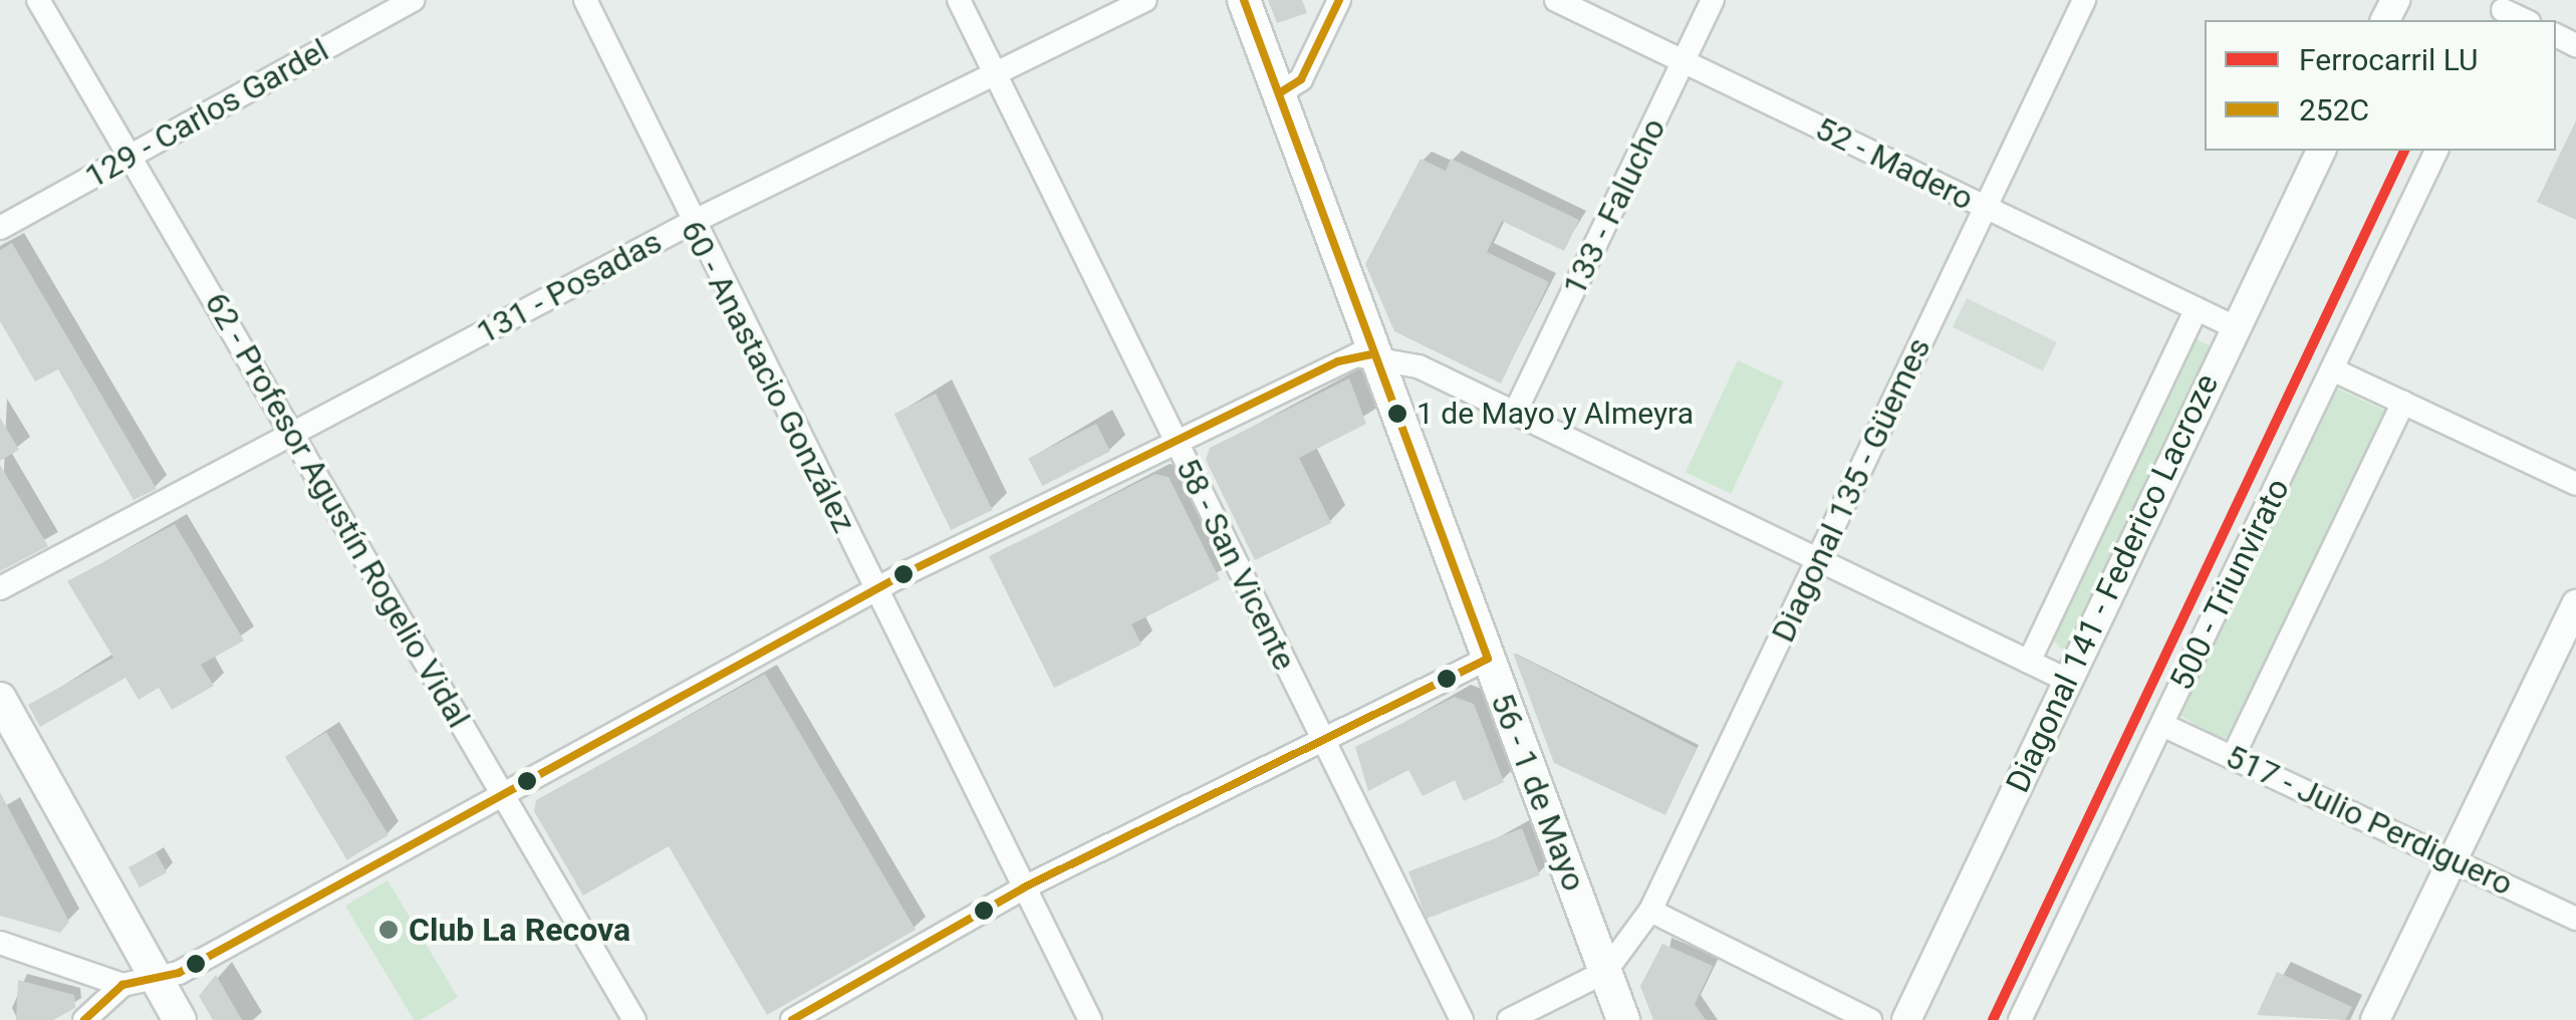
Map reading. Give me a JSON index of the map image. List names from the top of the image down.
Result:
{
  "streets": {
    "main road": ["56 - 1 de Mayo"],
    "street": [
      "129 - Carlos Gardel",
      "52 - Madero",
      "133 - Falucho",
      "131 - Posadas",
      "60 - Anastacio González",
      "Diagonal 135 - Güemes",
      "62 - Profesor Agustín Rogelio Vidal",
      "58 - San Vicente",
      "Diagonal 141 - Federico Lacroze",
      "500 - Triunvirato",
      "517 - Julio Perdiguero"
    ]
  },
  "crossings": [
    ["129 - Carlos Gardel", "62 - Profesor Agustín Rogelio Vidal"],
    ["52 - Madero", "133 - Falucho"],
    ["52 - Madero", "Diagonal 135 - Güemes"],
    ["52 - Madero", "Diagonal 141 - Federico Lacroze"],
    ["131 - Posadas", "60 - Anastacio González"],
    ["131 - Posadas", "62 - Profesor Agustín Rogelio Vidal"],
    ["131 - Posadas", "58 - San Vicente"],
    ["Diagonal 135 - Güemes", "56 - 1 de Mayo"],
    ["500 - Triunvirato", "517 - Julio Perdiguero"]
  ],
  "places": ["1 de Mayo y Almeyra", "Club La Recova"],
  "lines": ["transit line 252C", "rail line LU"],
  "legend": ["Ferrocarril LU", "252C"]
}
